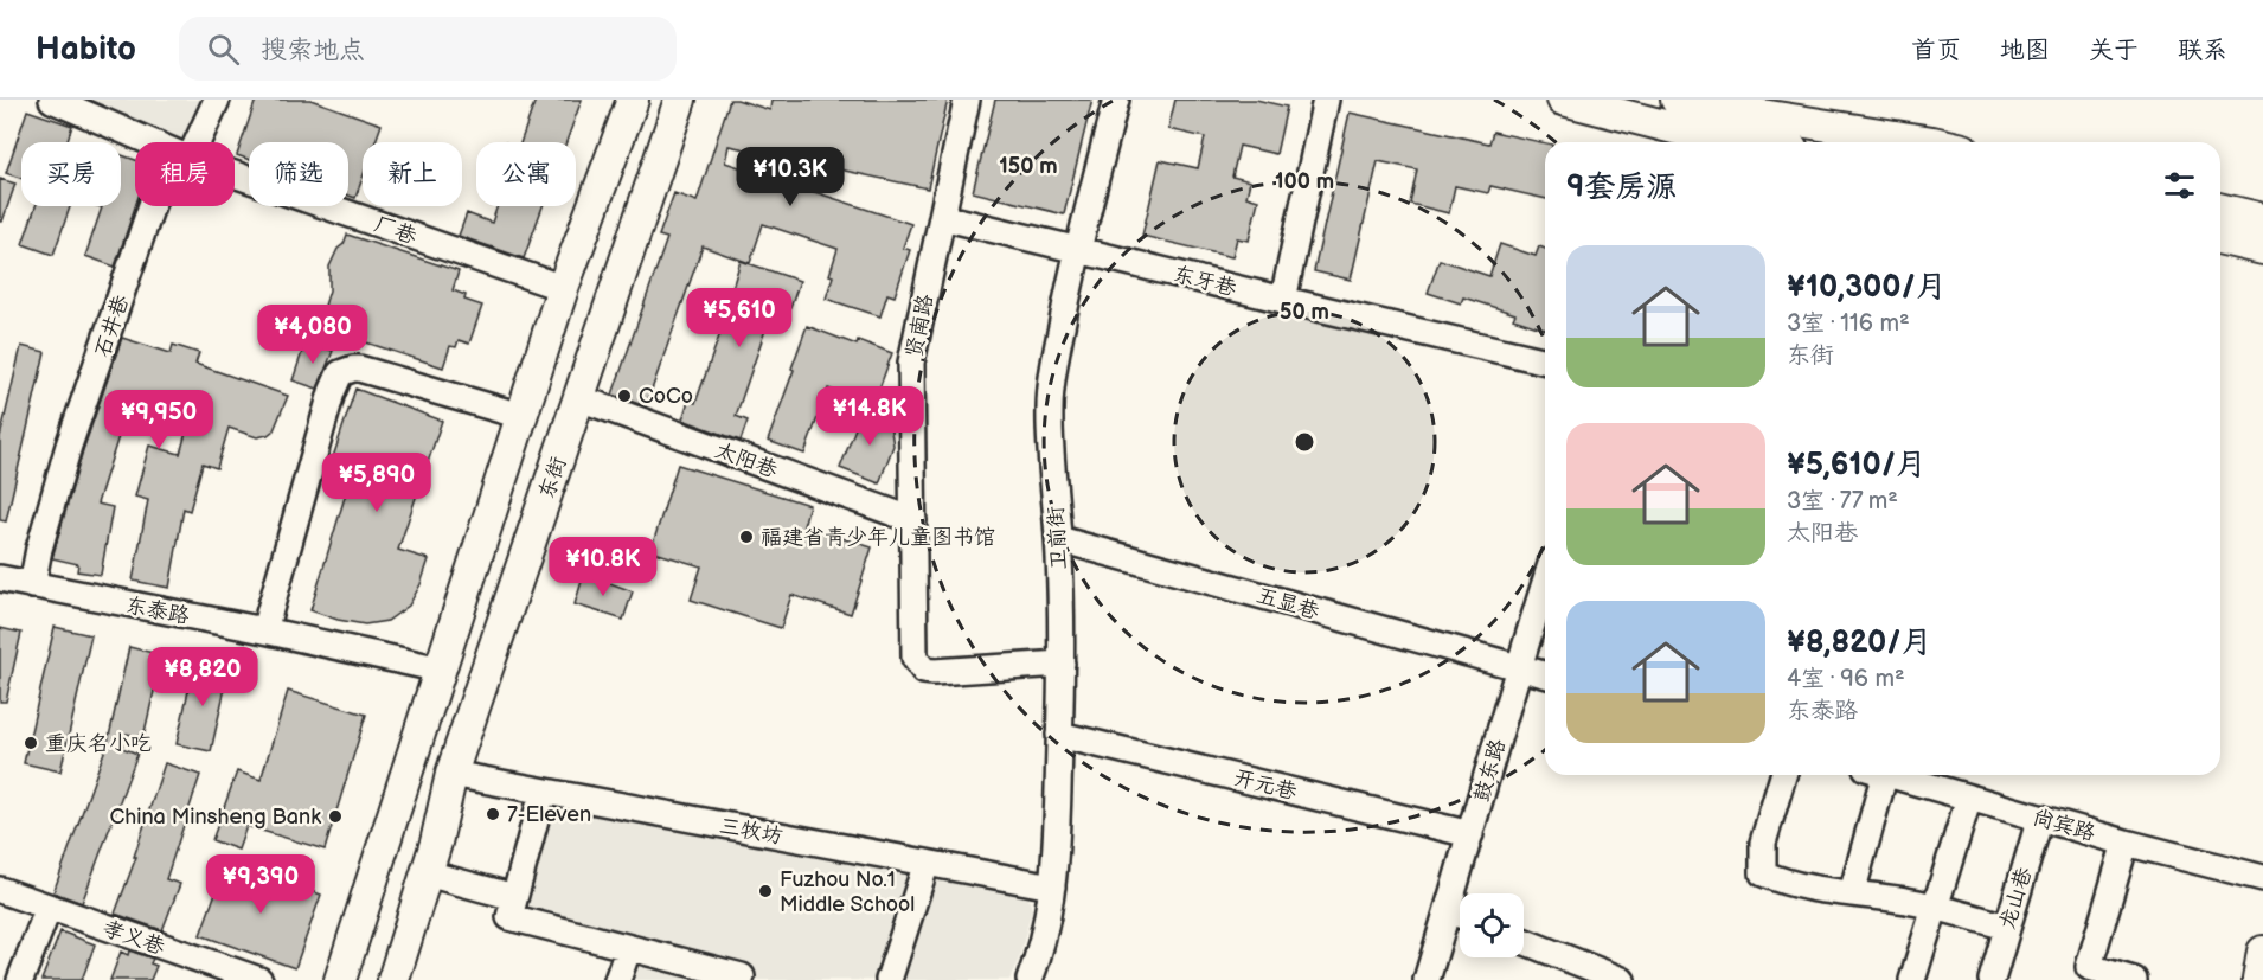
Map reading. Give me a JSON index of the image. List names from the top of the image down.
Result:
{
  "streets": {
    "main road": ["东街"],
    "street": [
      "厂巷",
      "东牙巷",
      "石井巷",
      "贤南路",
      "太阳巷",
      "卫前街",
      "五显巷",
      "东泰路",
      "鼓东路",
      "开元巷",
      "尚宾路",
      "三牧坊",
      "龙山巷",
      "孝义巷"
    ]
  },
  "crossings": [
    ["东牙巷", "贤南路"],
    ["东牙巷", "卫前街"],
    ["石井巷", "东泰路"],
    ["贤南路", "太阳巷"],
    ["贤南路", "卫前街"],
    ["太阳巷", "东街"],
    ["东街", "三牧坊"],
    ["卫前街", "五显巷"],
    ["卫前街", "开元巷"],
    ["卫前街", "三牧坊"],
    ["五显巷", "鼓东路"],
    ["鼓东路", "开元巷"],
    ["尚宾路", "龙山巷"]
  ],
  "places": [
    "CoCo",
    "福建省青少年儿童图书馆",
    "重庆名小吃",
    "7-Eleven",
    "China Minsheng Bank",
    "Fuzhou No.1 Middle School"
  ],
  "page": {
    "header": "Habito",
    "search": "搜索地点",
    "nav": [
      "首页",
      "地图",
      "关于",
      "联系"
    ],
    "chip": [
      "买房",
      "租房",
      "筛选",
      "新上",
      "公寓"
    ],
    "heading": "9套房源",
    "price": [
      "¥10.3K",
      "¥5,610",
      "¥4,080",
      "¥14.8K",
      "¥9,950",
      "¥5,890",
      "¥10.8K",
      "¥8,820",
      "¥9,390"
    ],
    "list": [
      {
        "name": "¥10,300/月",
        "note": "3室 · 116 m² · 东街"
      },
      {
        "name": "¥5,610/月",
        "note": "3室 · 77 m² · 太阳巷"
      },
      {
        "name": "¥8,820/月",
        "note": "4室 · 96 m² · 东泰路"
      }
    ]
  },
  "rings": ["150 m", "100 m", "50 m"]
}
